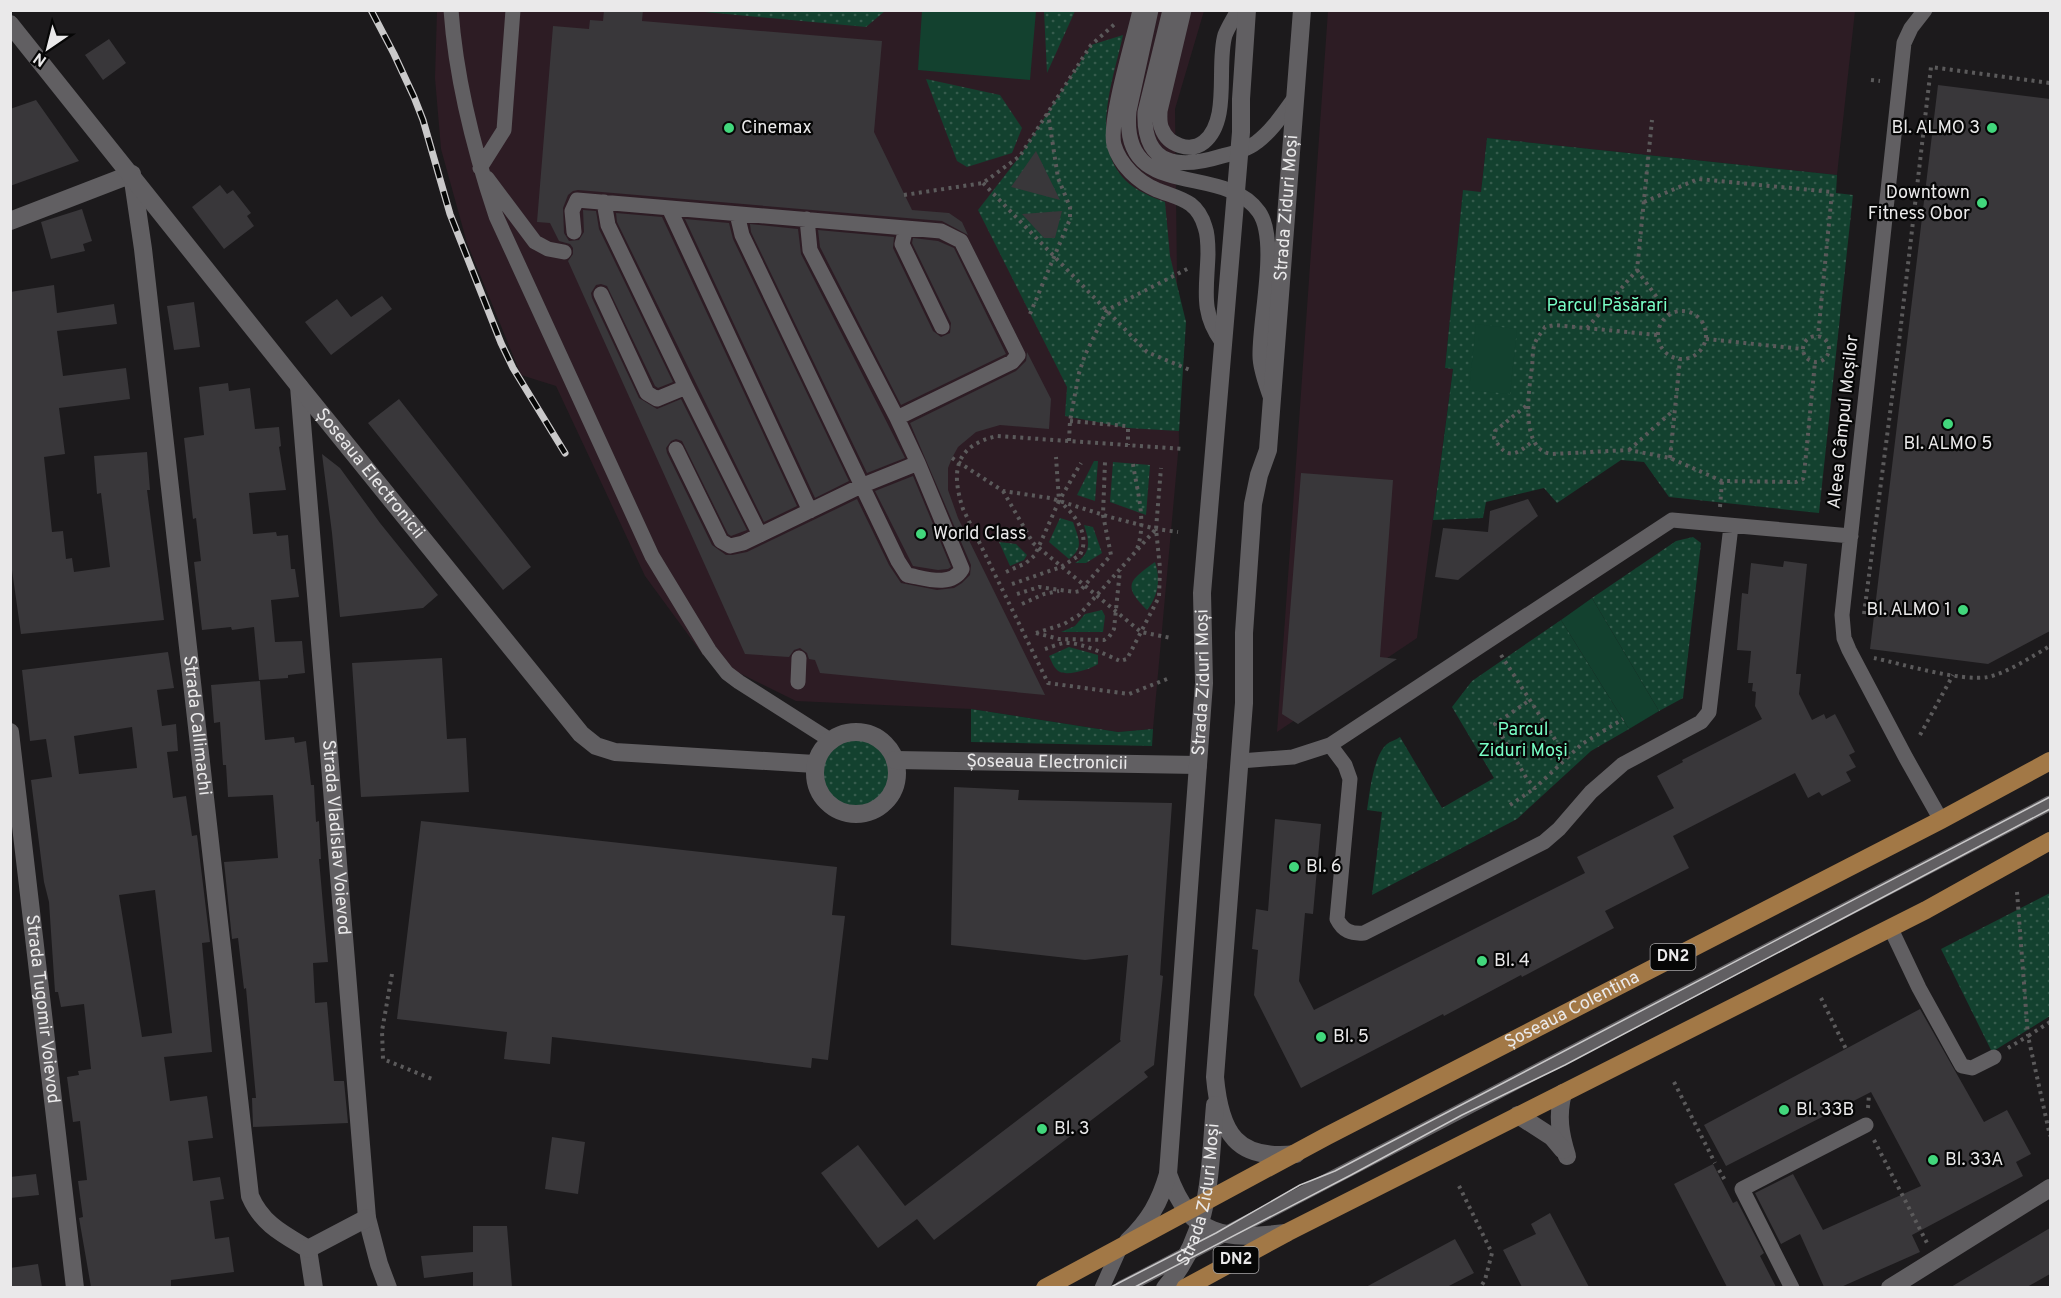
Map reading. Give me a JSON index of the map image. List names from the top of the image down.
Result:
{
  "streets": {
    "main road": ["DN2", "Șoseaua Colentina"],
    "street": [
      "Strada Ziduri Moși",
      "Șoseaua Electronicii",
      "Strada Callimachi",
      "Strada Vladislav Voievod",
      "Strada Tugomir Voievod"
    ],
    "lane": ["Aleea Câmpul Moșilor"]
  },
  "crossings": [
    ["Strada Ziduri Moși", "Șoseaua Electronicii"],
    ["Strada Ziduri Moși", "Șoseaua Colentina"],
    ["Aleea Câmpul Moșilor", "Șoseaua Colentina"],
    ["Șoseaua Electronicii", "Strada Callimachi"],
    ["Șoseaua Electronicii", "Strada Vladislav Voievod"]
  ],
  "parks": ["Parcul Păsărari", "Parcul Ziduri Moși"],
  "places": [
    "Cinemax",
    "Bl. ALMO 3",
    "Downtown Fitness Obor",
    "Bl. ALMO 5",
    "World Class",
    "Bl. ALMO 1",
    "Bl. 6",
    "Bl. 4",
    "Bl. 5",
    "Bl. 33B",
    "Bl. 3",
    "Bl. 33A"
  ],
  "north": "bottom left"
}
